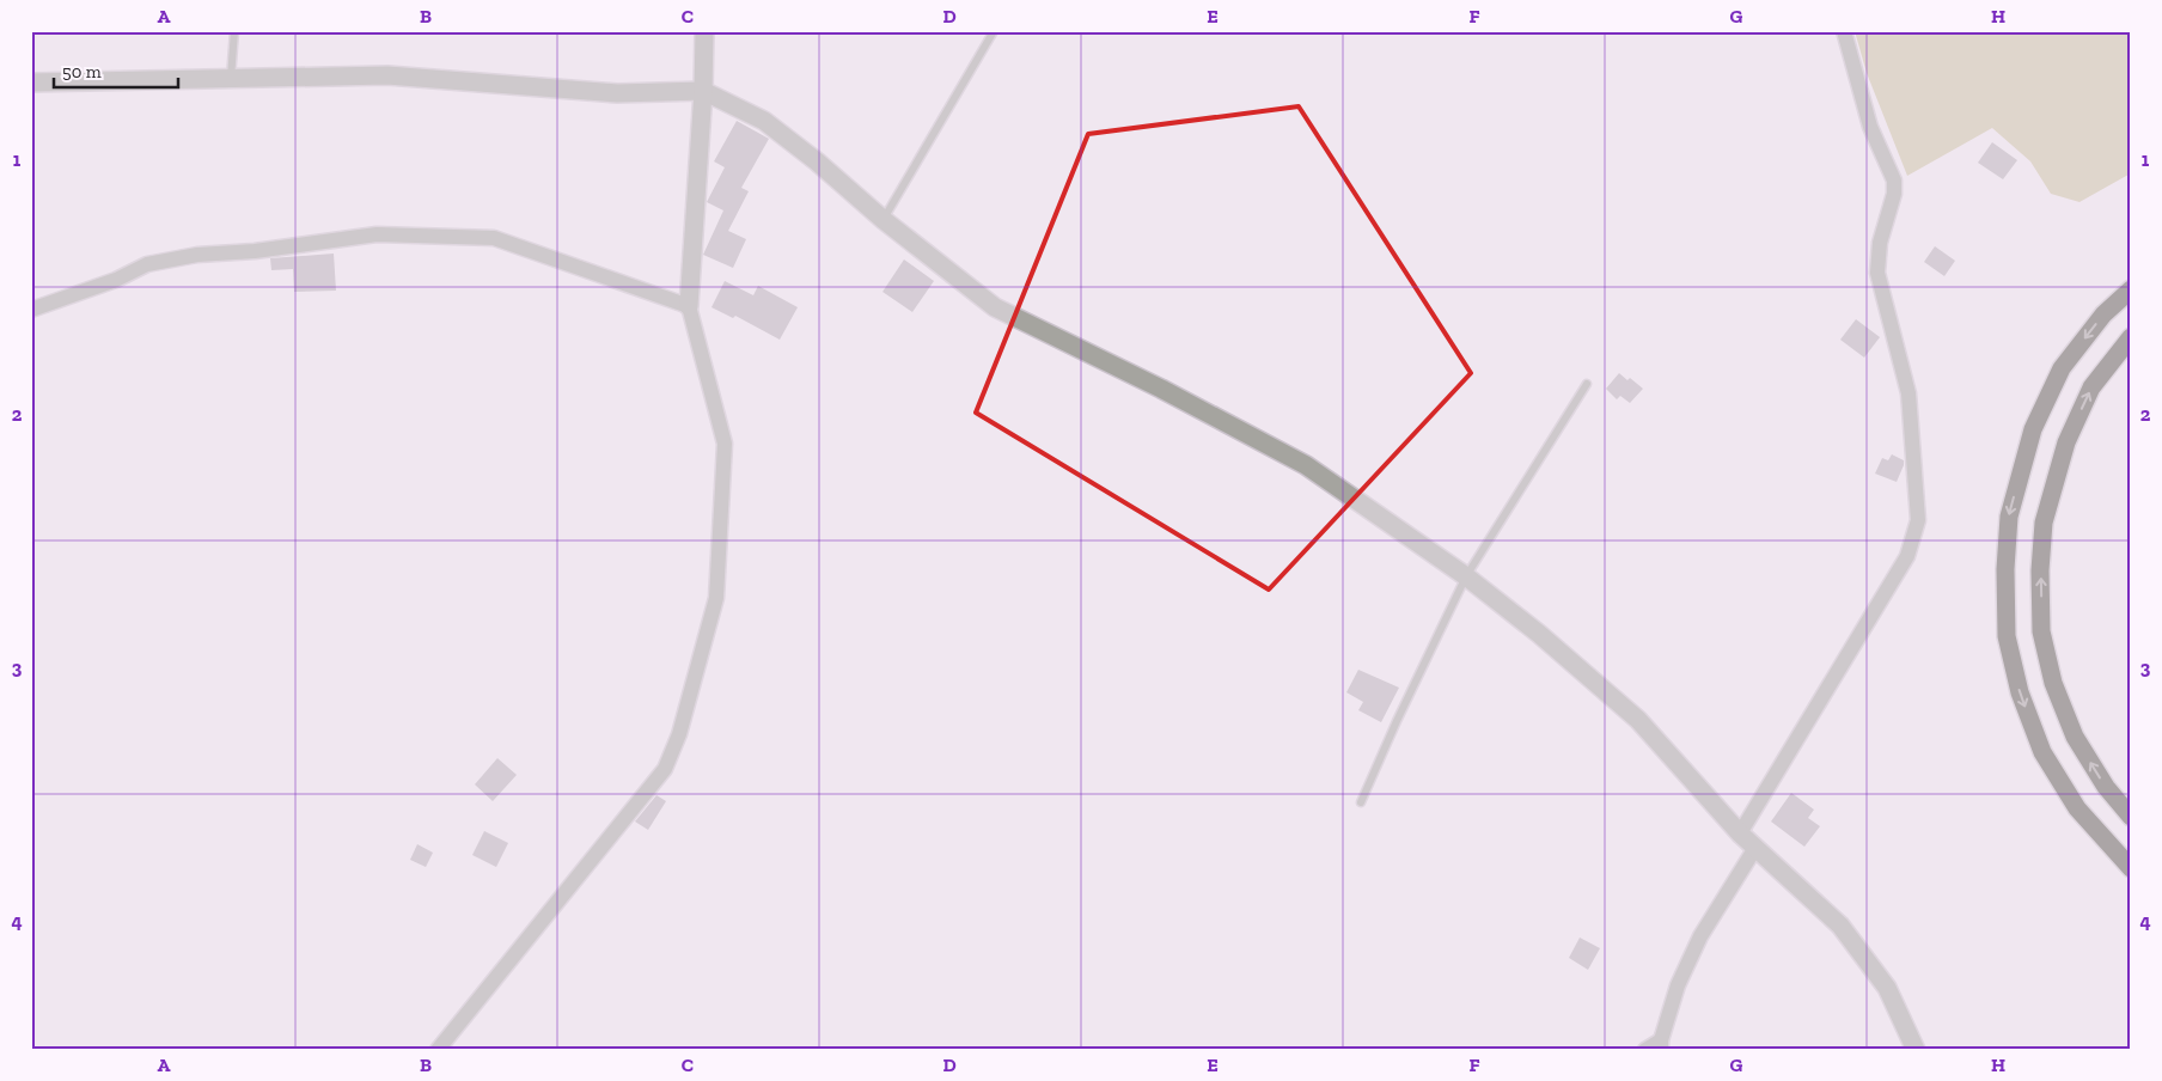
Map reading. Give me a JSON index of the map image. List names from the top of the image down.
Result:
{
  "scale_bar": "50 m",
  "grid": {
    "columns": [
      "A",
      "B",
      "C",
      "D",
      "E",
      "F",
      "G",
      "H"
    ],
    "rows": [
      "1",
      "2",
      "3",
      "4"
    ]
  }
}
